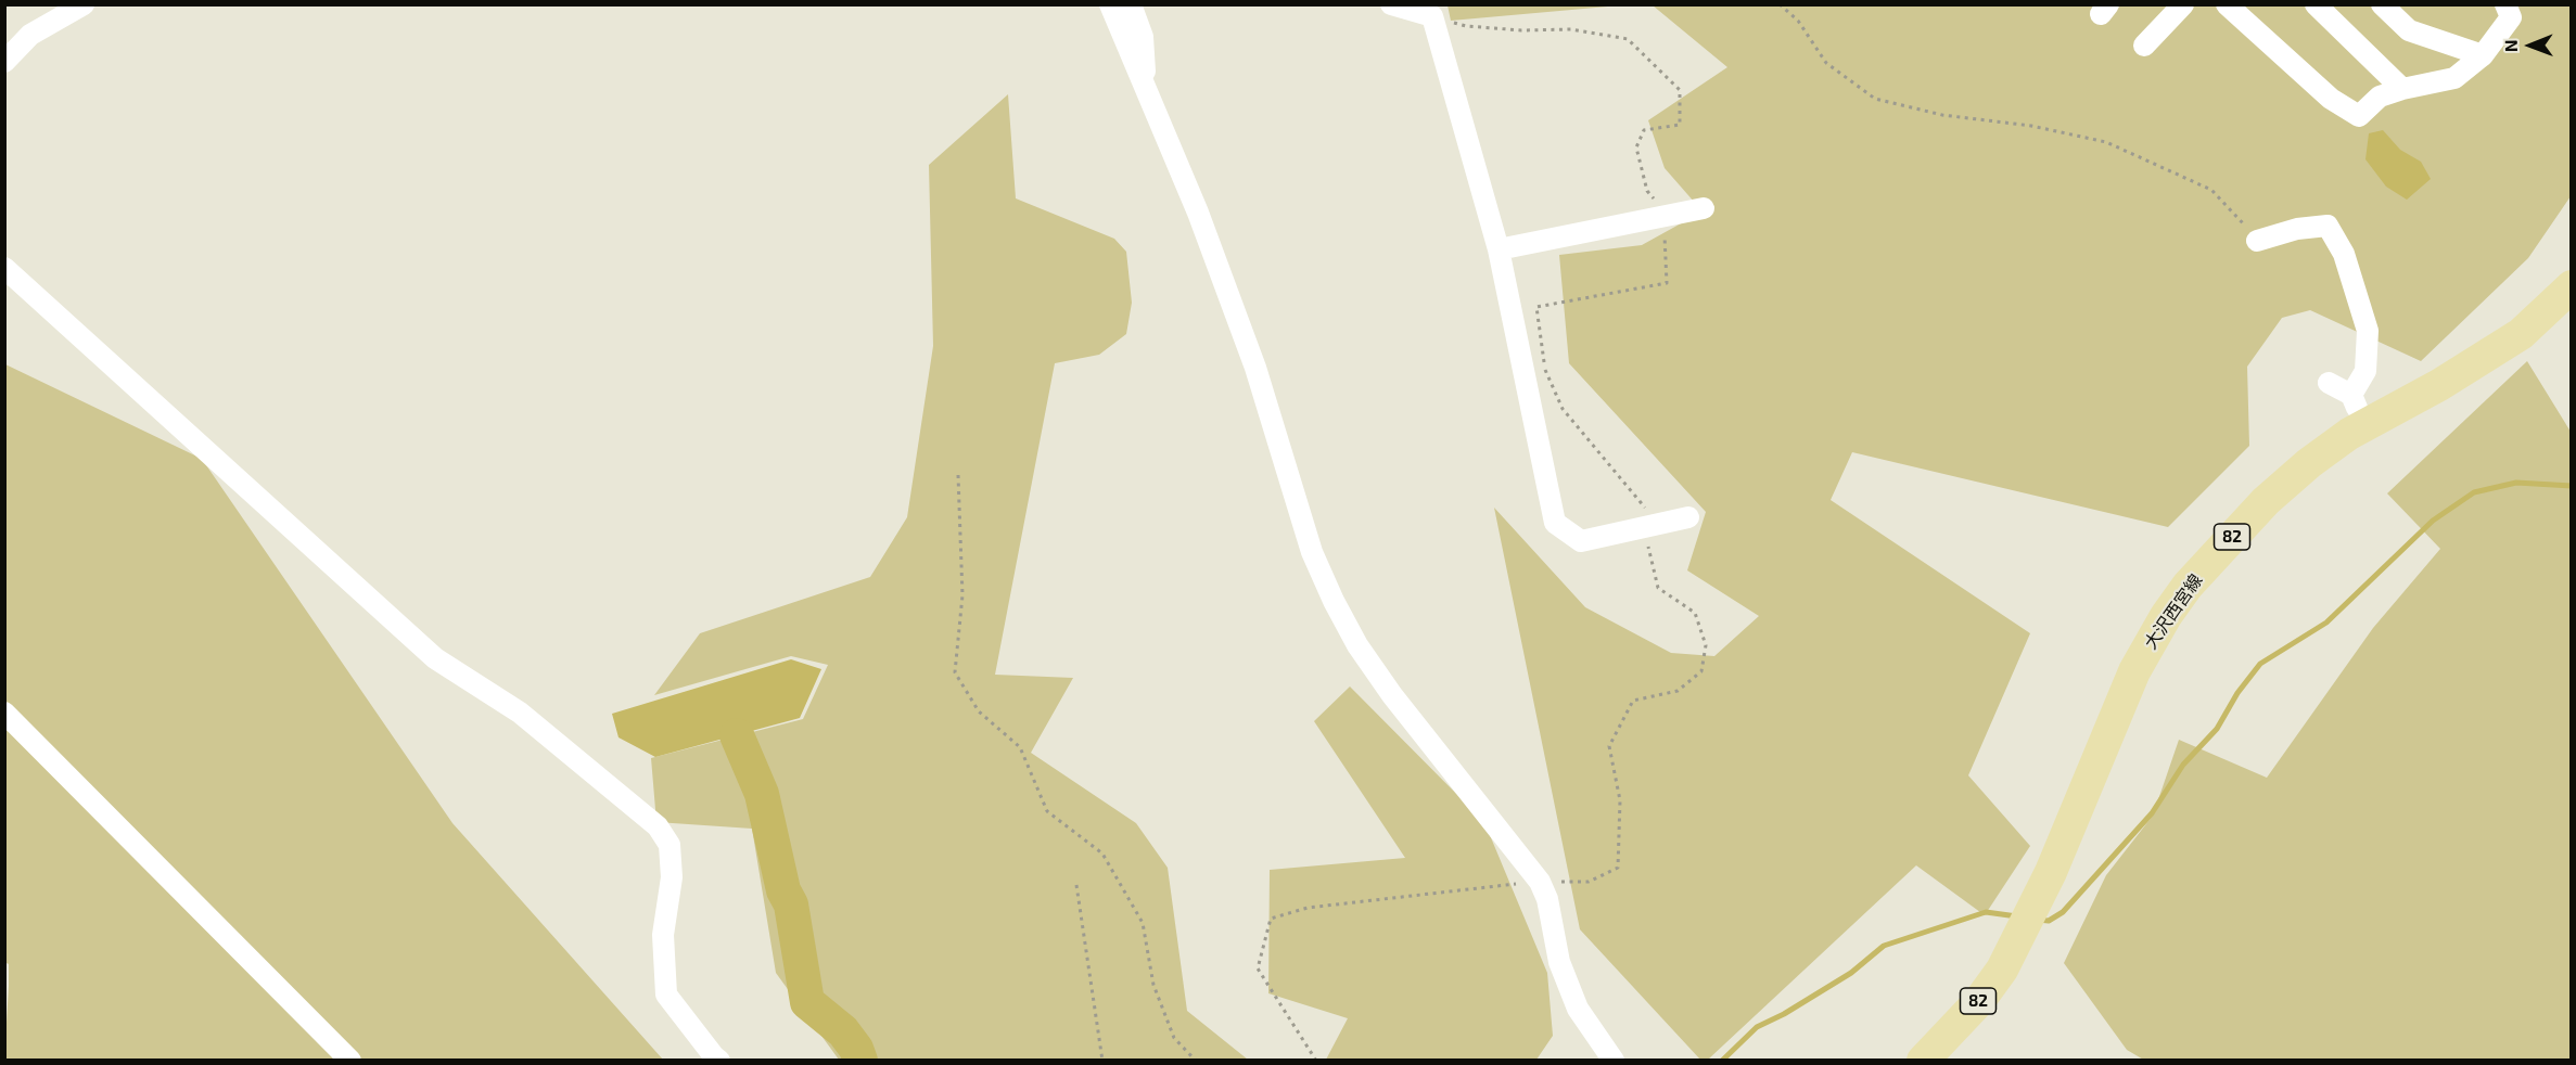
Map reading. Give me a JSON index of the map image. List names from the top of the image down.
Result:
{
  "streets": {
    "main road": ["82", "大沢西宮線"]
  },
  "north": "left"
}
